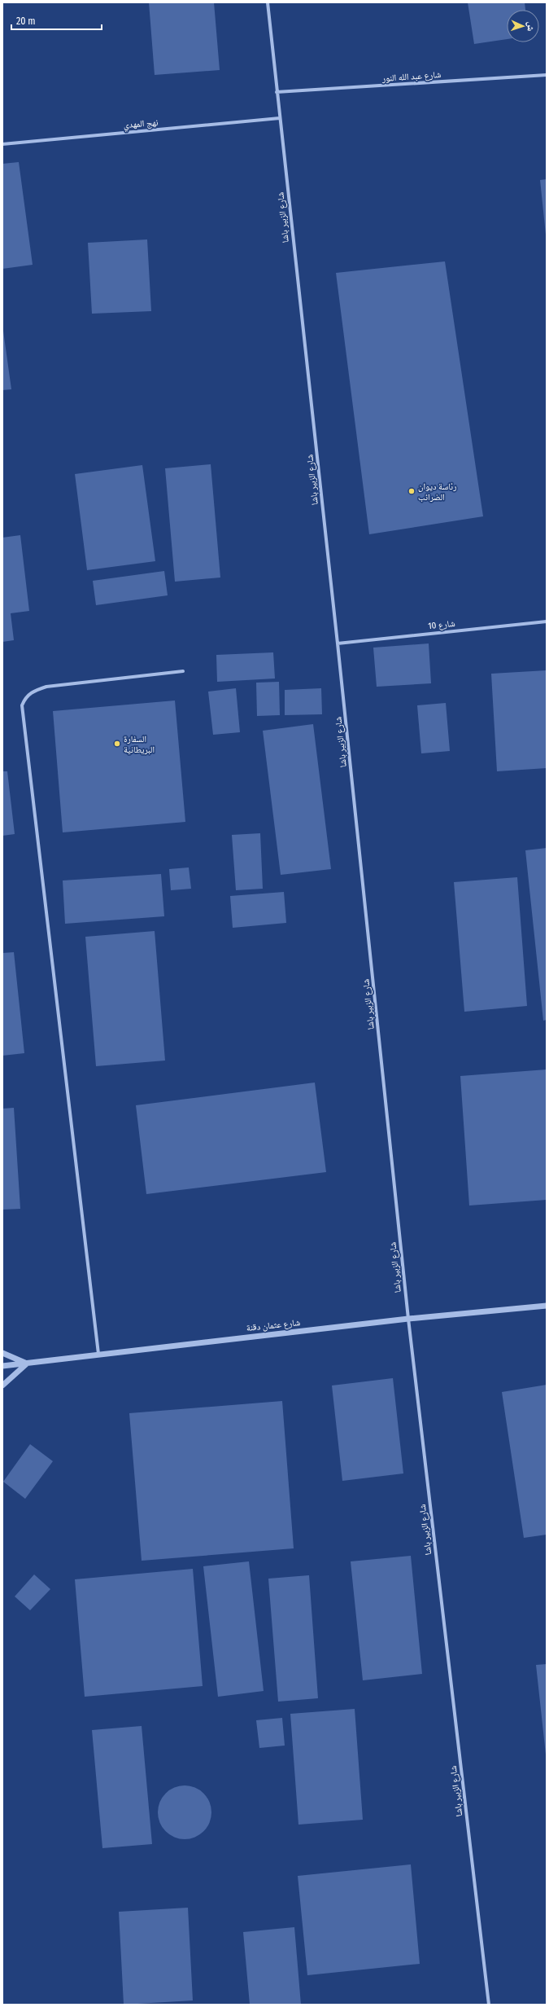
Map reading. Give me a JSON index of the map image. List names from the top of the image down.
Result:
{
  "streets": {
    "street": [
      "شارع عبد الله النور",
      "نهج المهدي",
      "شارع الزبير باشا",
      "شارع 10",
      "شارع عثمان دقنة"
    ]
  },
  "crossings": [
    ["شارع عبد الله النور", "شارع الزبير باشا"],
    ["نهج المهدي", "شارع الزبير باشا"],
    ["شارع الزبير باشا", "شارع 10"],
    ["شارع الزبير باشا", "شارع عثمان دقنة"]
  ],
  "places": ["رئاسة ديوان الضرائب", "السفارة البريطانية"],
  "scale_bar": "20 m",
  "north": "right"
}
